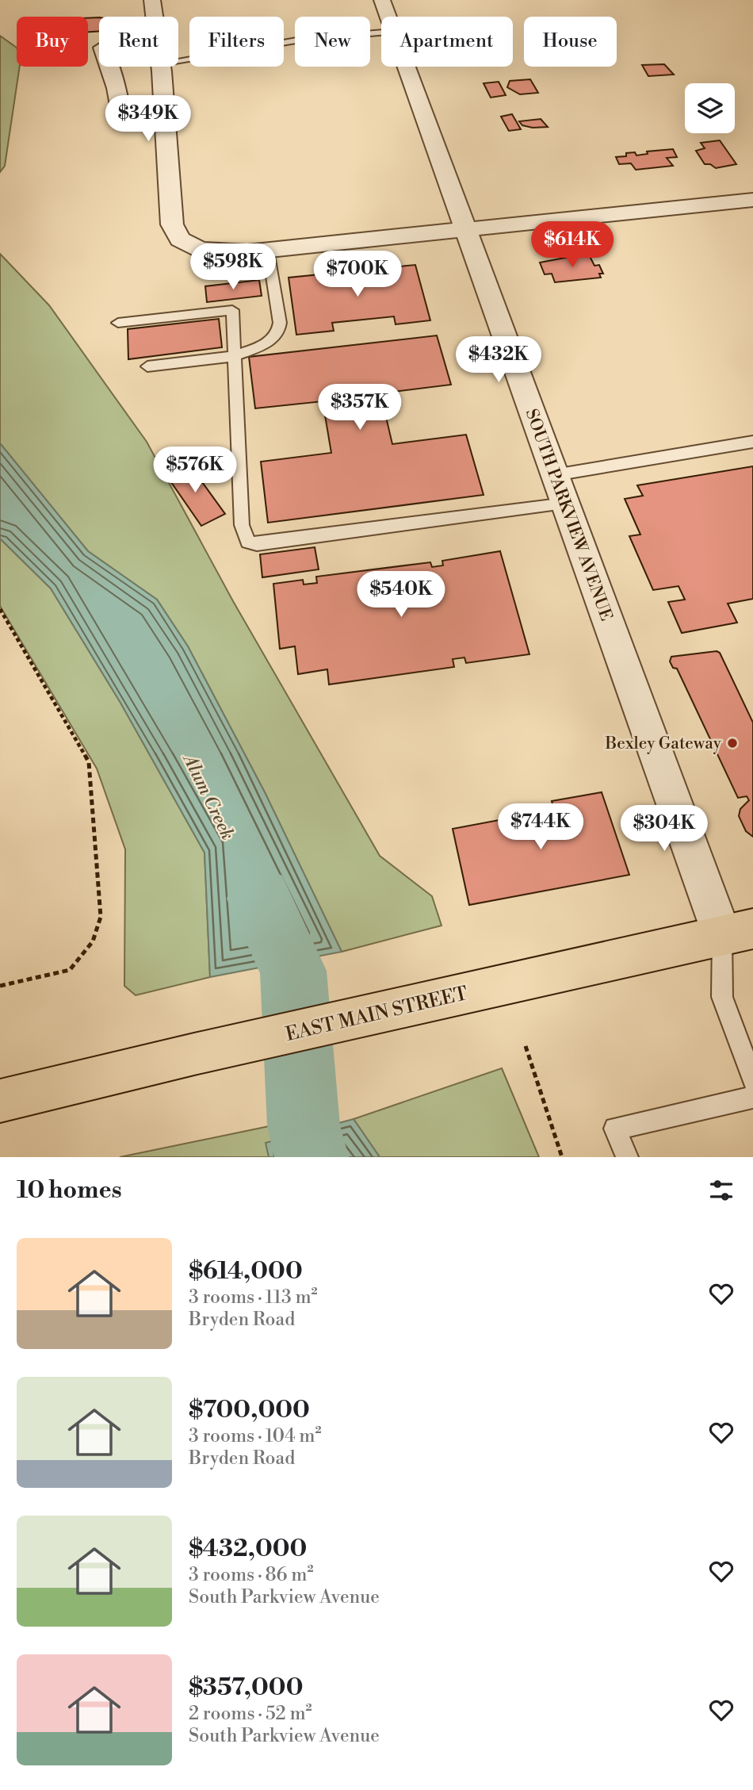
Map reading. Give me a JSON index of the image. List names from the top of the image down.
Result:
{
  "streets": {
    "main road": ["EAST MAIN STREET"],
    "street": ["SOUTH PARKVIEW AVENUE"]
  },
  "crossings": [
    ["SOUTH PARKVIEW AVENUE", "EAST MAIN STREET"]
  ],
  "water": ["Alum Creek"],
  "places": ["Bexley Gateway"],
  "page": {
    "chip": [
      "Buy",
      "Rent",
      "Filters",
      "New",
      "Apartment",
      "House"
    ],
    "price": [
      "$349K",
      "$614K",
      "$598K",
      "$700K",
      "$432K",
      "$357K",
      "$576K",
      "$540K",
      "$744K",
      "$304K"
    ],
    "heading": "10 homes",
    "list": [
      {
        "name": "$614,000",
        "note": "3 rooms · 113 m² · Bryden Road"
      },
      {
        "name": "$700,000",
        "note": "3 rooms · 104 m² · Bryden Road"
      },
      {
        "name": "$432,000",
        "note": "3 rooms · 86 m² · South Parkview Avenue"
      },
      {
        "name": "$357,000",
        "note": "2 rooms · 52 m² · South Parkview Avenue"
      }
    ]
  }
}
